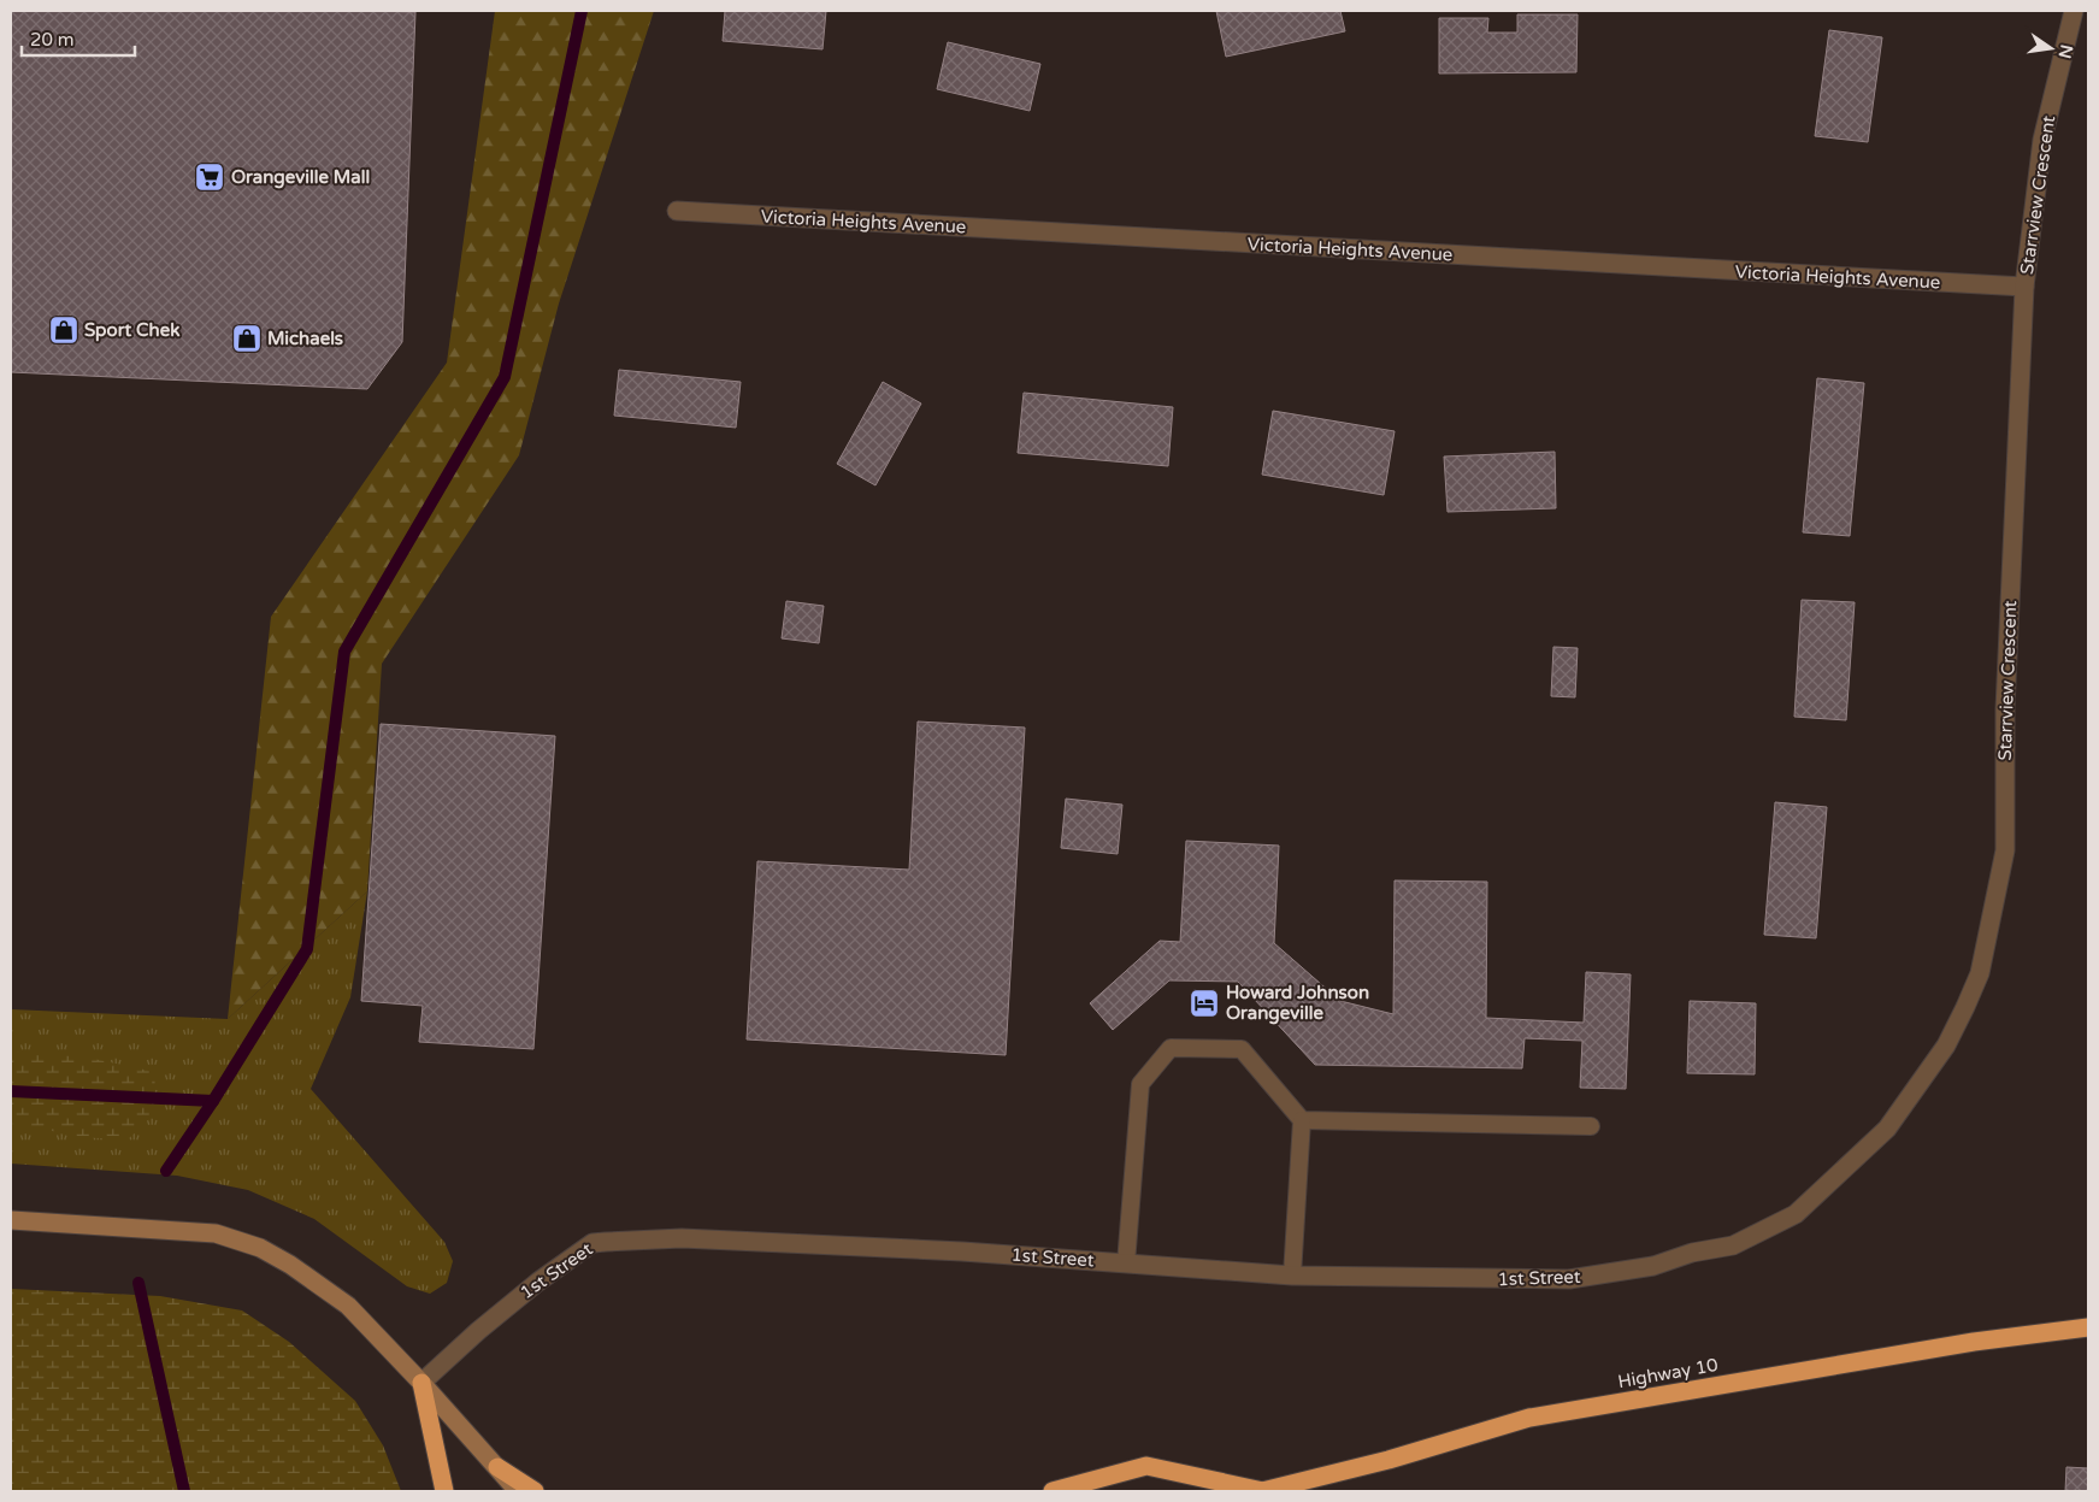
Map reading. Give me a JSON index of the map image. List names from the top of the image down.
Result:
{
  "streets": {
    "highway": ["Highway 10"],
    "street": ["Starrview Crescent", "Victoria Heights Avenue", "1st Street"]
  },
  "crossings": [
    ["Starrview Crescent", "Victoria Heights Avenue"],
    ["Starrview Crescent", "1st Street"]
  ],
  "places": {
    "supermarket": ["Orangeville Mall"],
    "shop": ["Sport Chek", "Michaels"],
    "hotel": ["Howard Johnson Orangeville"]
  },
  "scale_bar": "20 m",
  "north": "right"
}
